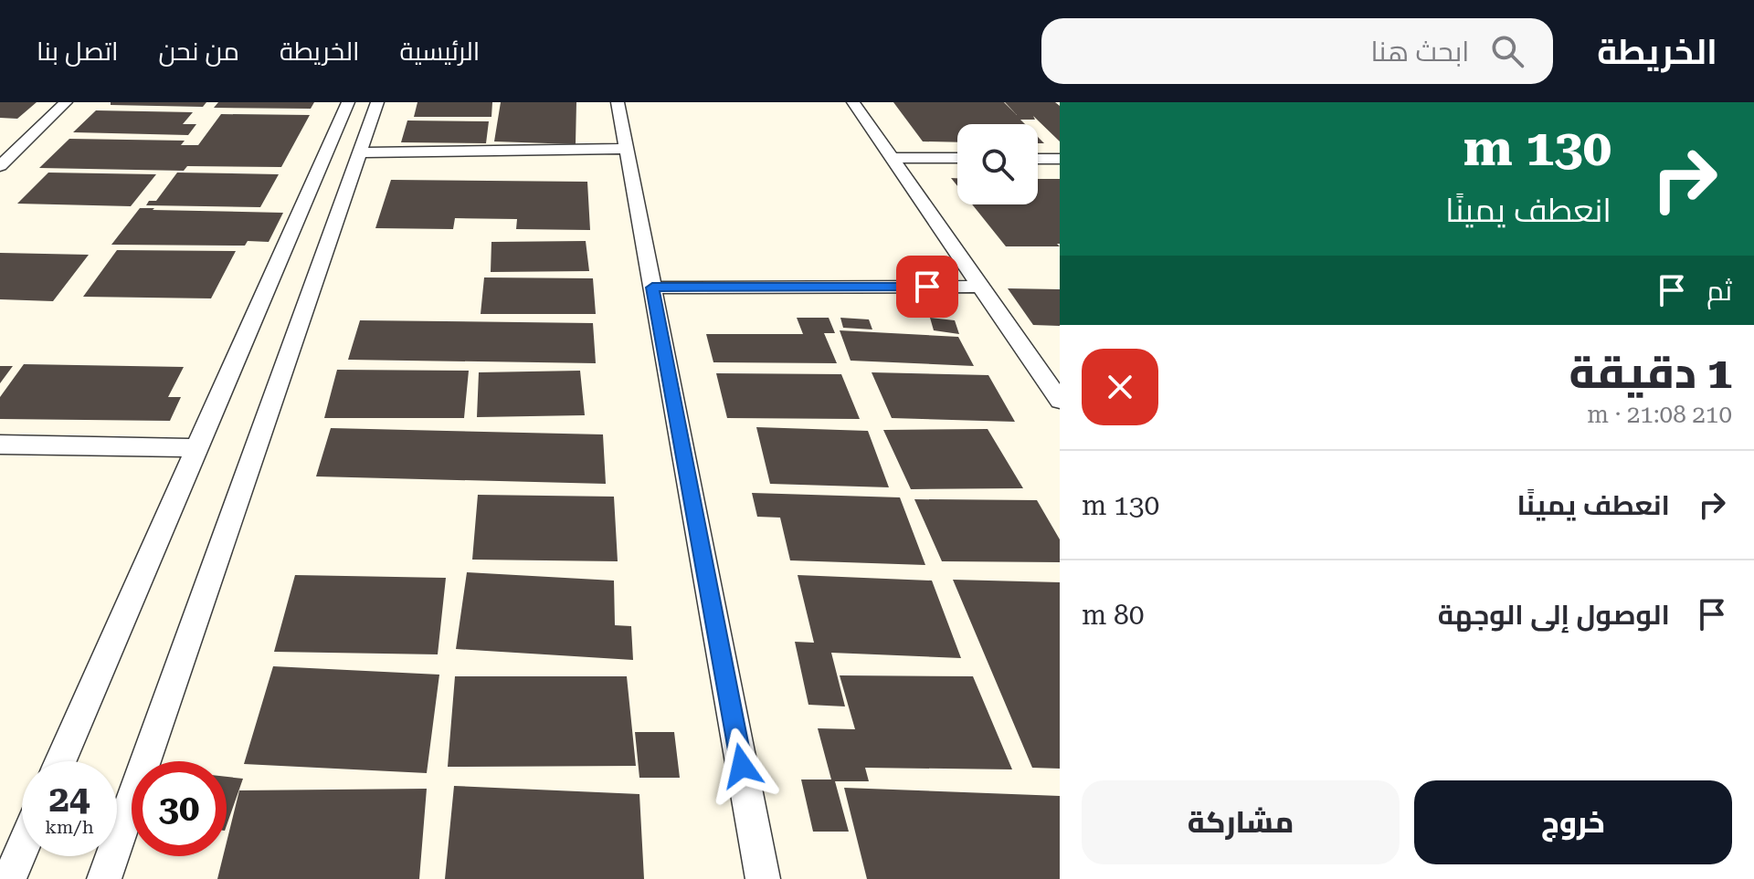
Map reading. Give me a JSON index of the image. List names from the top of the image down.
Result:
{
  "page": {
    "header": "الخريطة",
    "search": "ابحث هنا",
    "nav": [
      "الرئيسية",
      "الخريطة",
      "من نحن",
      "اتصل بنا"
    ],
    "turn": ["130 m", "انعطف يمينًا"],
    "then": "ثم",
    "heading": ["1 دقيقة", "210 m · 21:08"],
    "list": [
      {
        "name": "انعطف يمينًا",
        "value": "130 m"
      },
      {
        "name": "الوصول إلى الوجهة",
        "value": "80 m"
      }
    ],
    "speed": "24 km/h",
    "limit": "30",
    "buttons": ["خروج", "مشاركة"]
  }
}
